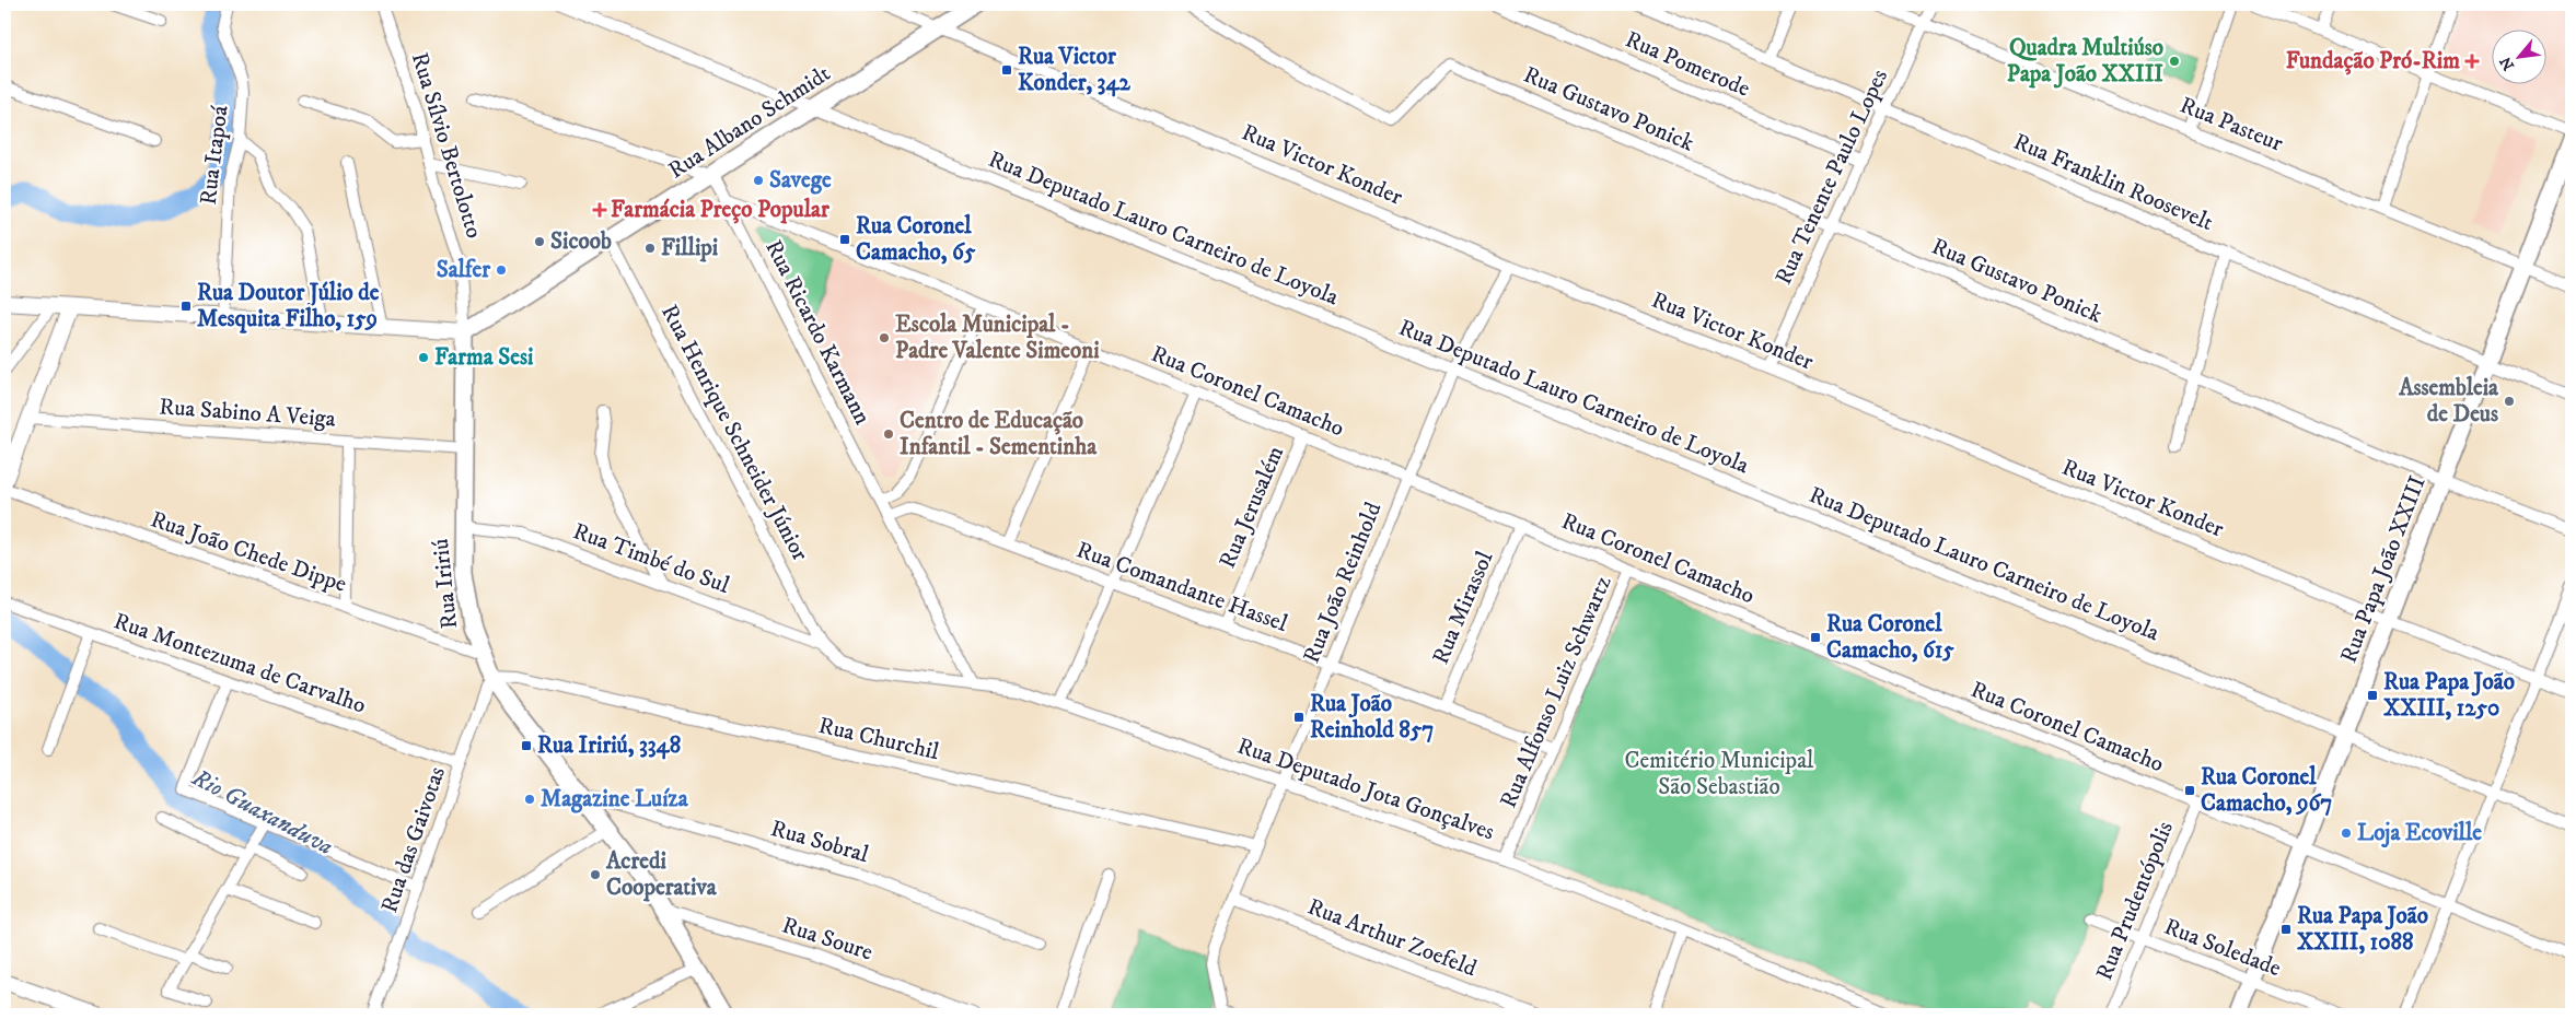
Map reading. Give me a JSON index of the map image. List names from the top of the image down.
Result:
{
  "streets": {
    "main road": ["Rua Albano Schmidt", "Rua Papa João XXIII", "Rua Iririú"],
    "street": [
      "Rua Pomerode",
      "Rua Gustavo Ponick",
      "Rua Pasteur",
      "Rua Sílvio Bertolotto",
      "Rua Itapoá",
      "Rua Victor Konder",
      "Rua Tenente Paulo Lopes",
      "Rua Franklin Roosevelt",
      "Rua Deputado Lauro Carneiro de Loyola",
      "Rua Ricardo Karmann",
      "Rua Coronel Camacho",
      "Rua Sabino A Veiga",
      "Rua Henrique Schneider Júnior",
      "Rua Jerusalém",
      "Rua João Chede Dippe",
      "Rua Timbé do Sul",
      "Rua João Reinhold",
      "Rua Comandante Hassel",
      "Rua Mirassol",
      "Rua Montezuma de Carvalho",
      "Rua Alfonso Luiz Schwartz",
      "Rua Churchil",
      "Rua Deputado Jota Gonçalves",
      "Rua das Gaivotas",
      "Rua Sobral",
      "Rua Prudentópolis",
      "Rua Arthur Zoefeld",
      "Rua Soure",
      "Rua Soledade"
    ]
  },
  "crossings": [
    ["Rua Pomerode", "Rua Tenente Paulo Lopes"],
    ["Rua Gustavo Ponick", "Rua Tenente Paulo Lopes"],
    ["Rua Gustavo Ponick", "Rua Papa João XXIII"],
    ["Rua Albano Schmidt", "Rua Sílvio Bertolotto"],
    ["Rua Albano Schmidt", "Rua Victor Konder"],
    ["Rua Albano Schmidt", "Rua Deputado Lauro Carneiro de Loyola"],
    ["Rua Albano Schmidt", "Rua Ricardo Karmann"],
    ["Rua Albano Schmidt", "Rua Henrique Schneider Júnior"],
    ["Rua Albano Schmidt", "Rua Iririú"],
    ["Rua Pasteur", "Rua Tenente Paulo Lopes"],
    ["Rua Pasteur", "Rua Papa João XXIII"],
    ["Rua Sílvio Bertolotto", "Rua Iririú"],
    ["Rua Victor Konder", "Rua Tenente Paulo Lopes"],
    ["Rua Victor Konder", "Rua Papa João XXIII"],
    ["Rua Victor Konder", "Rua João Reinhold"],
    ["Rua Tenente Paulo Lopes", "Rua Franklin Roosevelt"],
    ["Rua Franklin Roosevelt", "Rua Papa João XXIII"],
    ["Rua Deputado Lauro Carneiro de Loyola", "Rua Papa João XXIII"],
    ["Rua Deputado Lauro Carneiro de Loyola", "Rua João Reinhold"],
    ["Rua Ricardo Karmann", "Rua Coronel Camacho"],
    ["Rua Ricardo Karmann", "Rua Comandante Hassel"],
    ["Rua Ricardo Karmann", "Rua Deputado Jota Gonçalves"],
    ["Rua Coronel Camacho", "Rua Jerusalém"],
    ["Rua Coronel Camacho", "Rua Papa João XXIII"],
    ["Rua Coronel Camacho", "Rua João Reinhold"],
    ["Rua Coronel Camacho", "Rua Mirassol"],
    ["Rua Coronel Camacho", "Rua Alfonso Luiz Schwartz"],
    ["Rua Coronel Camacho", "Rua Prudentópolis"],
    ["Rua Sabino A Veiga", "Rua Iririú"],
    ["Rua Henrique Schneider Júnior", "Rua Timbé do Sul"],
    ["Rua Henrique Schneider Júnior", "Rua Deputado Jota Gonçalves"],
    ["Rua Jerusalém", "Rua Comandante Hassel"],
    ["Rua João Chede Dippe", "Rua Iririú"],
    ["Rua Timbé do Sul", "Rua Iririú"],
    ["Rua Timbé do Sul", "Rua Deputado Jota Gonçalves"],
    ["Rua Papa João XXIII", "Rua Soledade"],
    ["Rua João Reinhold", "Rua Comandante Hassel"],
    ["Rua João Reinhold", "Rua Churchil"],
    ["Rua João Reinhold", "Rua Deputado Jota Gonçalves"],
    ["Rua João Reinhold", "Rua Arthur Zoefeld"],
    ["Rua Iririú", "Rua Churchil"],
    ["Rua Iririú", "Rua das Gaivotas"],
    ["Rua Iririú", "Rua Sobral"],
    ["Rua Iririú", "Rua Soure"],
    ["Rua Comandante Hassel", "Rua Mirassol"],
    ["Rua Comandante Hassel", "Rua Alfonso Luiz Schwartz"],
    ["Rua Montezuma de Carvalho", "Rua das Gaivotas"],
    ["Rua Alfonso Luiz Schwartz", "Rua Deputado Jota Gonçalves"],
    ["Rua Churchil", "Rua das Gaivotas"],
    ["Rua Prudentópolis", "Rua Soledade"]
  ],
  "water": ["Rio Guaxanduva"],
  "parks": ["Cemitério Municipal São Sebastião"],
  "places": {
    "other": [
      "Quadra Multiúso Papa João XXIII",
      "Savege",
      "Sicoob",
      "Fillipi",
      "Salfer",
      "Escola Municipal - Padre Valente Simeoni",
      "Farma Sesi",
      "Assembleia de Deus",
      "Centro de Educação Infantil - Sementinha",
      "Magazine Luíza",
      "Loja Ecoville",
      "Acredi Cooperativa"
    ],
    "health": ["Fundação Pró-Rim", "Farmácia Preço Popular"],
    "transit": [
      "Rua Victor Konder, 342",
      "Rua Coronel Camacho, 65",
      "Rua Doutor Júlio de Mesquita Filho, 159",
      "Rua Coronel Camacho, 615",
      "Rua Papa João XXIII, 1250",
      "Rua João Reinhold 857",
      "Rua Iririú, 3348",
      "Rua Coronel Camacho, 967",
      "Rua Papa João XXIII, 1088"
    ]
  },
  "north": "bottom left"
}
